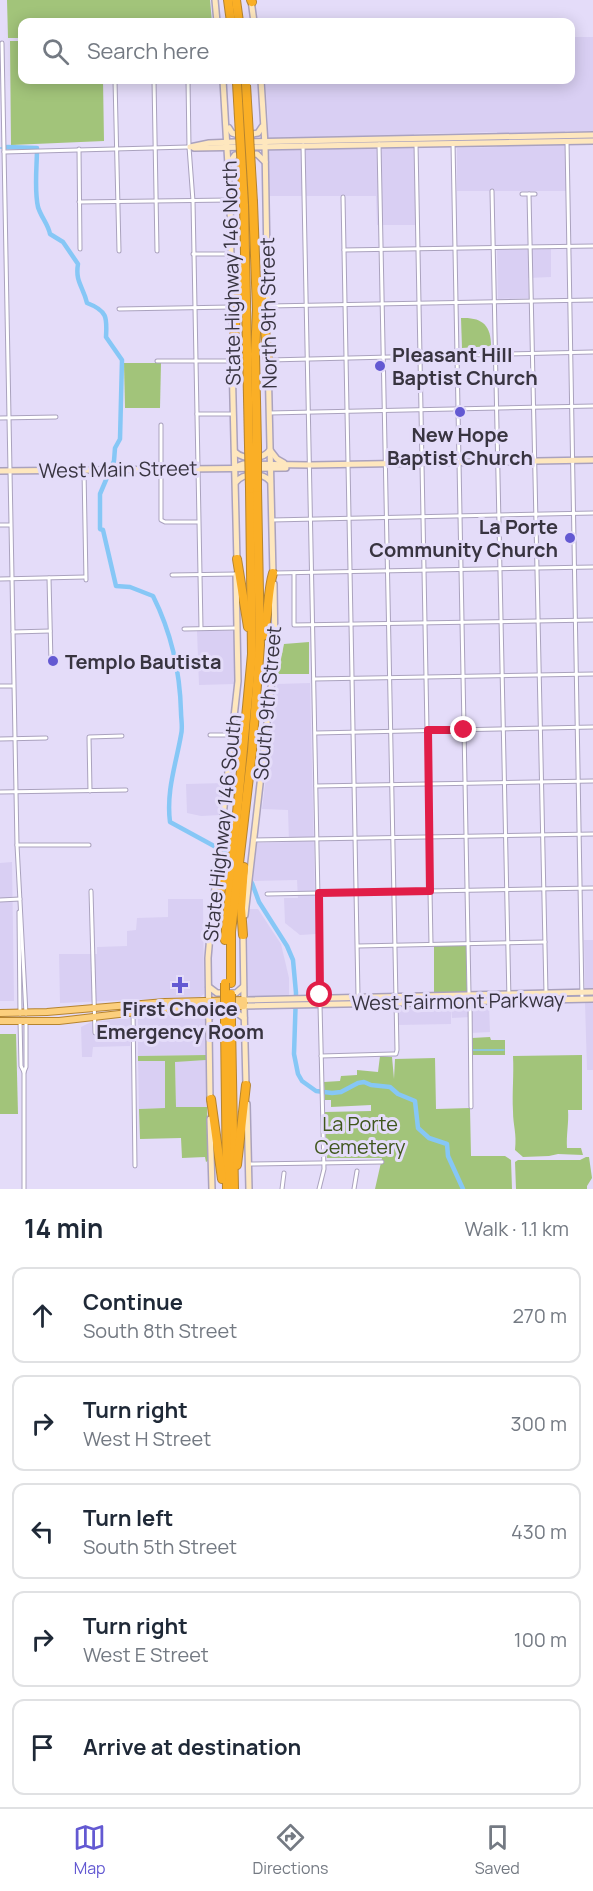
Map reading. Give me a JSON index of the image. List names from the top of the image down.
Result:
{
  "streets": {
    "main road": [
      "State Highway 146 North",
      "North 9th Street",
      "West Main Street",
      "South 9th Street",
      "State Highway 146 South",
      "West Fairmont Parkway"
    ]
  },
  "crossings": [
    ["State Highway 146 North", "North 9th Street"],
    ["State Highway 146 North", "West Main Street"],
    ["State Highway 146 North", "State Highway 146 South"],
    ["North 9th Street", "West Main Street"],
    ["North 9th Street", "South 9th Street"],
    ["West Main Street", "South 9th Street"],
    ["West Main Street", "State Highway 146 South"],
    ["State Highway 146 South", "West Fairmont Parkway"]
  ],
  "parks": ["La Porte Cemetery"],
  "places": {
    "other": [
      "Pleasant Hill Baptist Church",
      "New Hope Baptist Church",
      "La Porte Community Church",
      "Templo Bautista"
    ],
    "health": ["First Choice Emergency Room"]
  },
  "page": {
    "search": "Search here",
    "heading": ["14 min", "Walk · 1.1 km"],
    "list": [
      ["Continue", "South 8th Street", "270 m"],
      ["Turn right", "West H Street", "300 m"],
      ["Turn left", "South 5th Street", "430 m"],
      ["Turn right", "West E Street", "100 m"],
      "Arrive at destination"
    ],
    "nav": ["Map", "Directions", "Saved"]
  }
}
